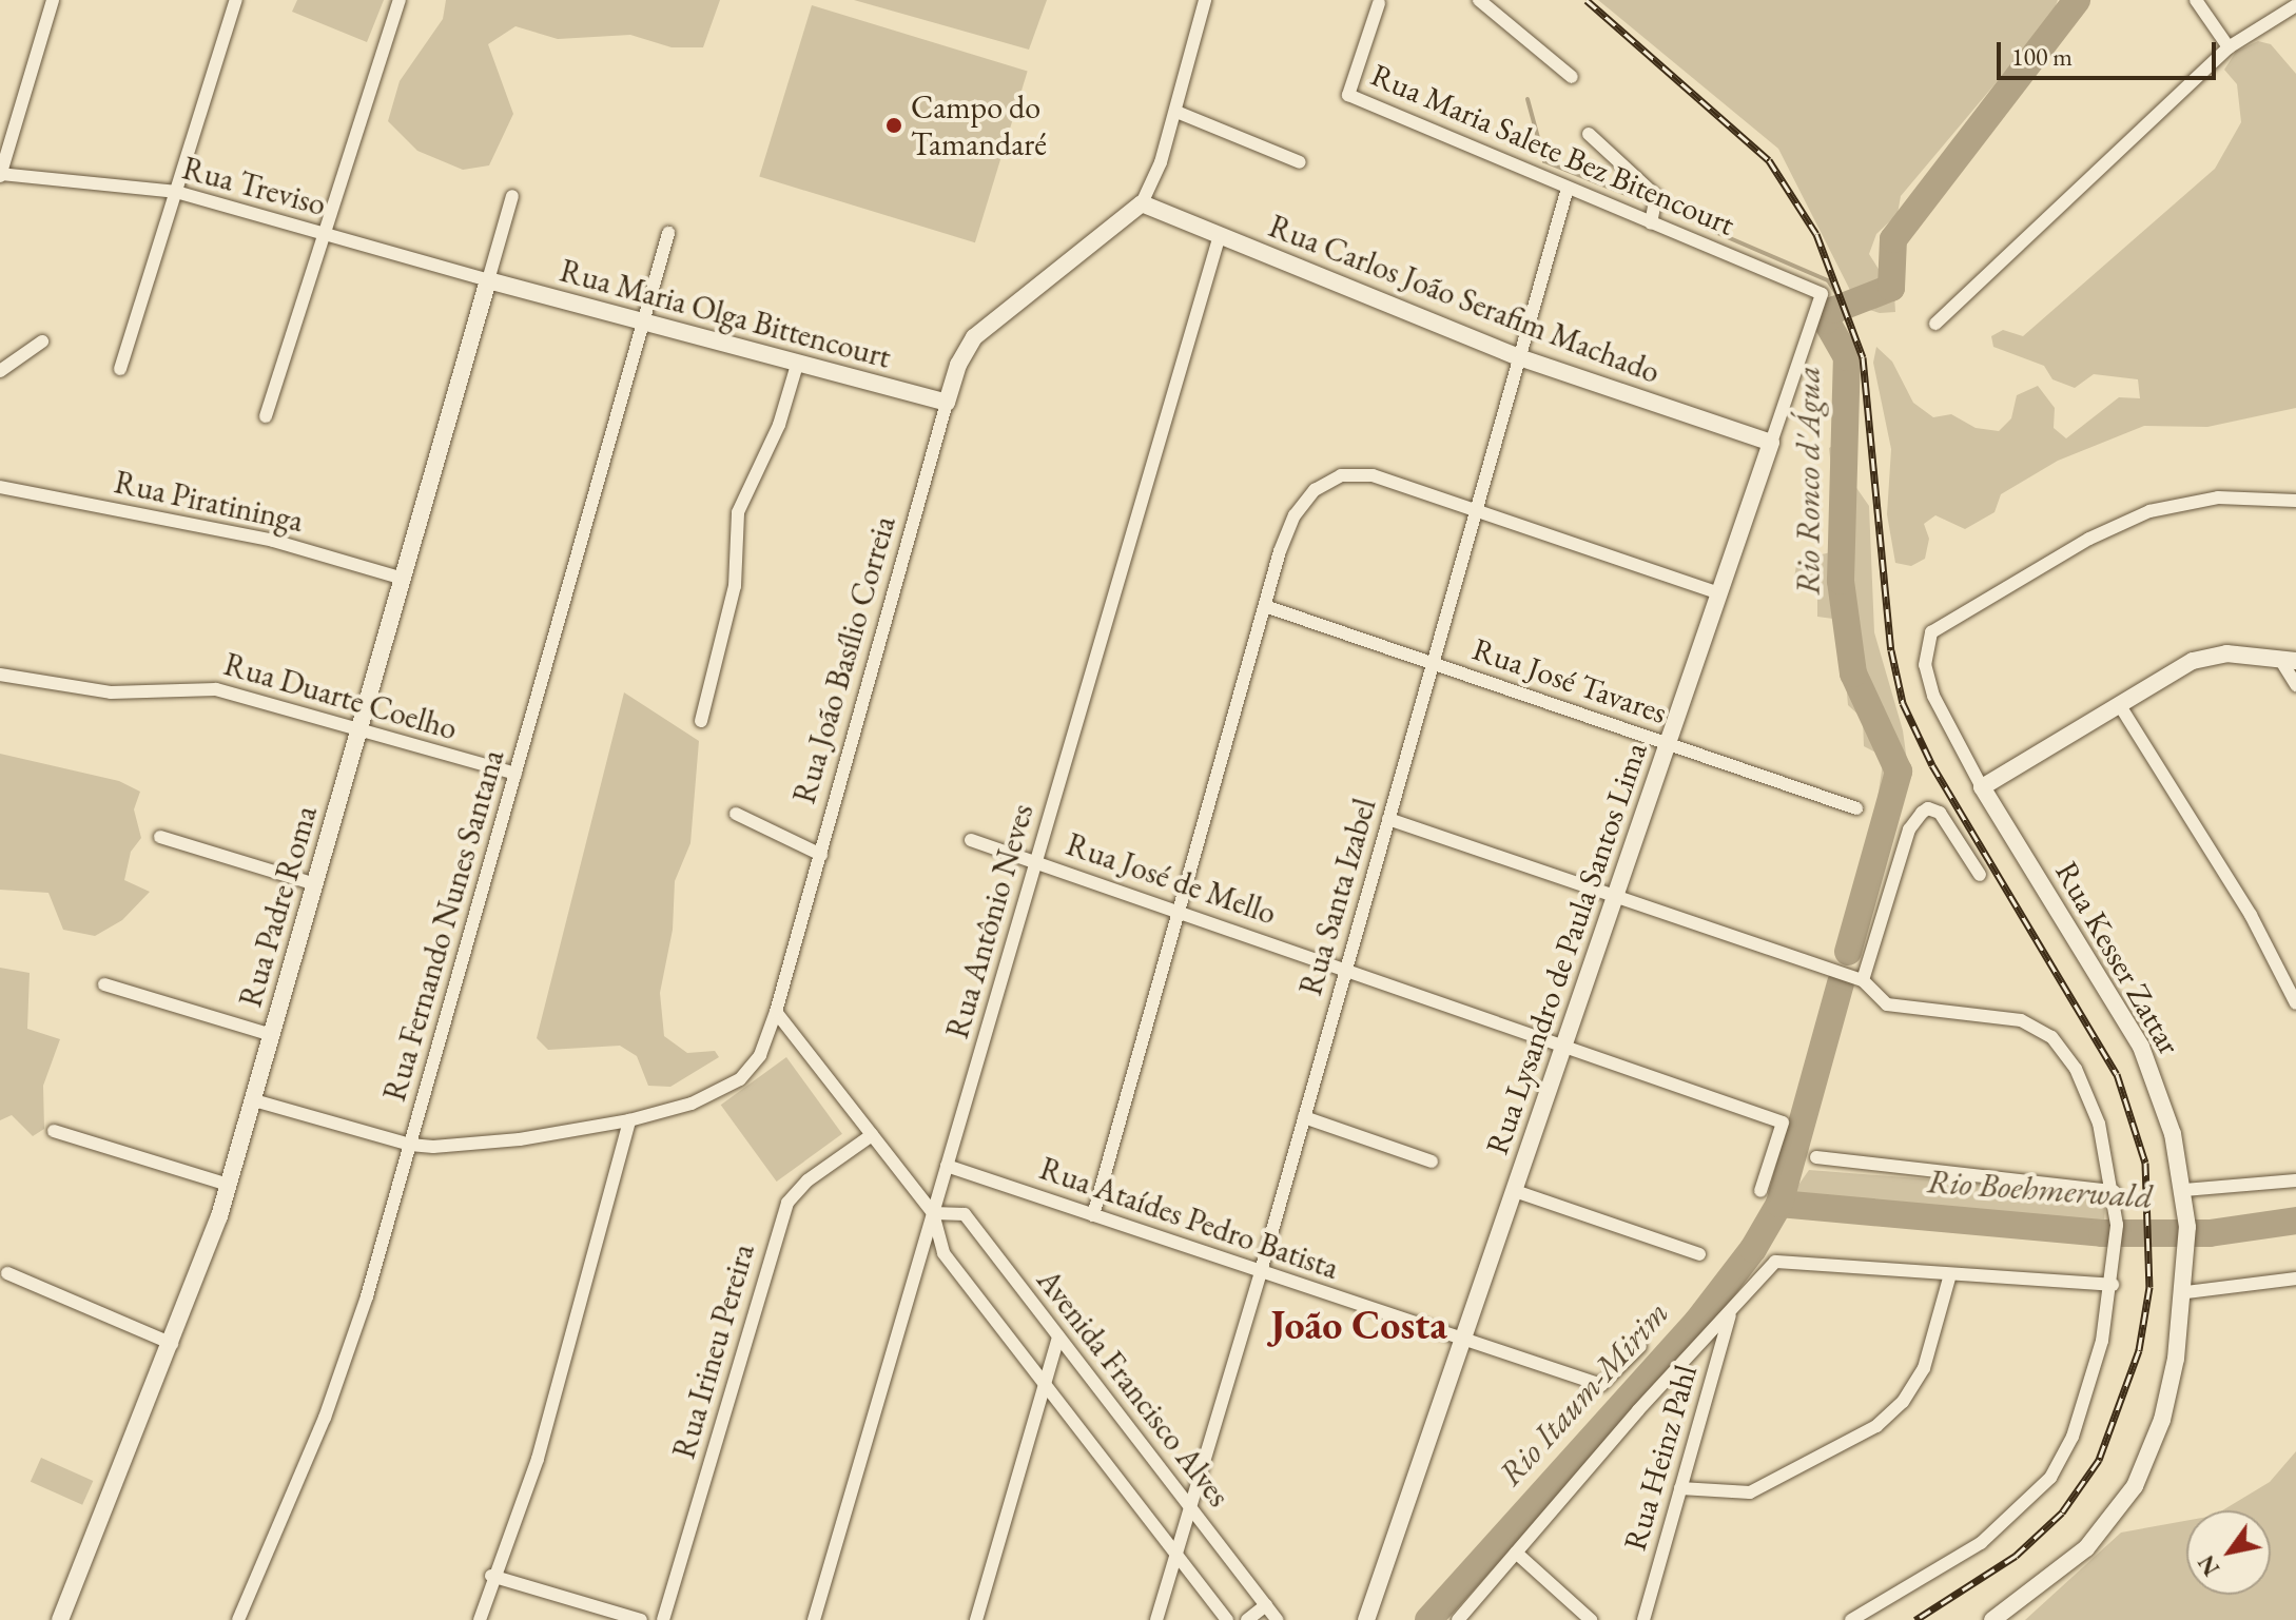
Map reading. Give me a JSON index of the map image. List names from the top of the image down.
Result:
{
  "streets": {
    "street": [
      "Rua Maria Salete Bez Bitencourt",
      "Rua Treviso",
      "Rua Carlos João Serafim Machado",
      "Rua Maria Olga Bittencourt",
      "Rua Piratininga",
      "Rua João Basílio Correia",
      "Rua José Tavares",
      "Rua Duarte Coelho",
      "Rua José de Mello",
      "Rua Santa Izabel",
      "Rua Padre Roma",
      "Rua Antônio Neves",
      "Rua Fernando Nunes Santana",
      "Rua Lysandro de Paula Santos Lima",
      "Rua Kesser Zattar",
      "Rua Ataídes Pedro Batista",
      "Rua Irineu Pereira",
      "Avenida Francisco Alves",
      "Rua Heinz Pahl"
    ]
  },
  "crossings": [
    ["Rua Maria Salete Bez Bitencourt", "Rua Santa Izabel"],
    ["Rua Maria Salete Bez Bitencourt", "Rua Lysandro de Paula Santos Lima"],
    ["Rua Treviso", "Rua Maria Olga Bittencourt"],
    ["Rua Treviso", "Rua Padre Roma"],
    ["Rua Carlos João Serafim Machado", "Rua João Basílio Correia"],
    ["Rua Carlos João Serafim Machado", "Rua Santa Izabel"],
    ["Rua Carlos João Serafim Machado", "Rua Antônio Neves"],
    ["Rua Carlos João Serafim Machado", "Rua Lysandro de Paula Santos Lima"],
    ["Rua Maria Olga Bittencourt", "Rua João Basílio Correia"],
    ["Rua Maria Olga Bittencourt", "Rua Padre Roma"],
    ["Rua Maria Olga Bittencourt", "Rua Fernando Nunes Santana"],
    ["Rua Piratininga", "Rua Padre Roma"],
    ["Rua João Basílio Correia", "Rua Padre Roma"],
    ["Rua João Basílio Correia", "Rua Fernando Nunes Santana"],
    ["Rua José Tavares", "Rua Santa Izabel"],
    ["Rua José Tavares", "Rua Lysandro de Paula Santos Lima"],
    ["Rua Duarte Coelho", "Rua Padre Roma"],
    ["Rua Duarte Coelho", "Rua Fernando Nunes Santana"],
    ["Rua José de Mello", "Rua Santa Izabel"],
    ["Rua José de Mello", "Rua Antônio Neves"],
    ["Rua José de Mello", "Rua Lysandro de Paula Santos Lima"],
    ["Rua Santa Izabel", "Rua Ataídes Pedro Batista"],
    ["Rua Santa Izabel", "Avenida Francisco Alves"],
    ["Rua Antônio Neves", "Rua Ataídes Pedro Batista"],
    ["Rua Antônio Neves", "Avenida Francisco Alves"],
    ["Rua Lysandro de Paula Santos Lima", "Rua Ataídes Pedro Batista"]
  ],
  "districts": ["João Costa"],
  "water": ["Rio Ronco d'Água", "Rio Boehmerwald", "Rio Itaum-Mirim"],
  "places": ["Campo do Tamandaré"],
  "scale_bar": "100 m",
  "north": "bottom left"
}
